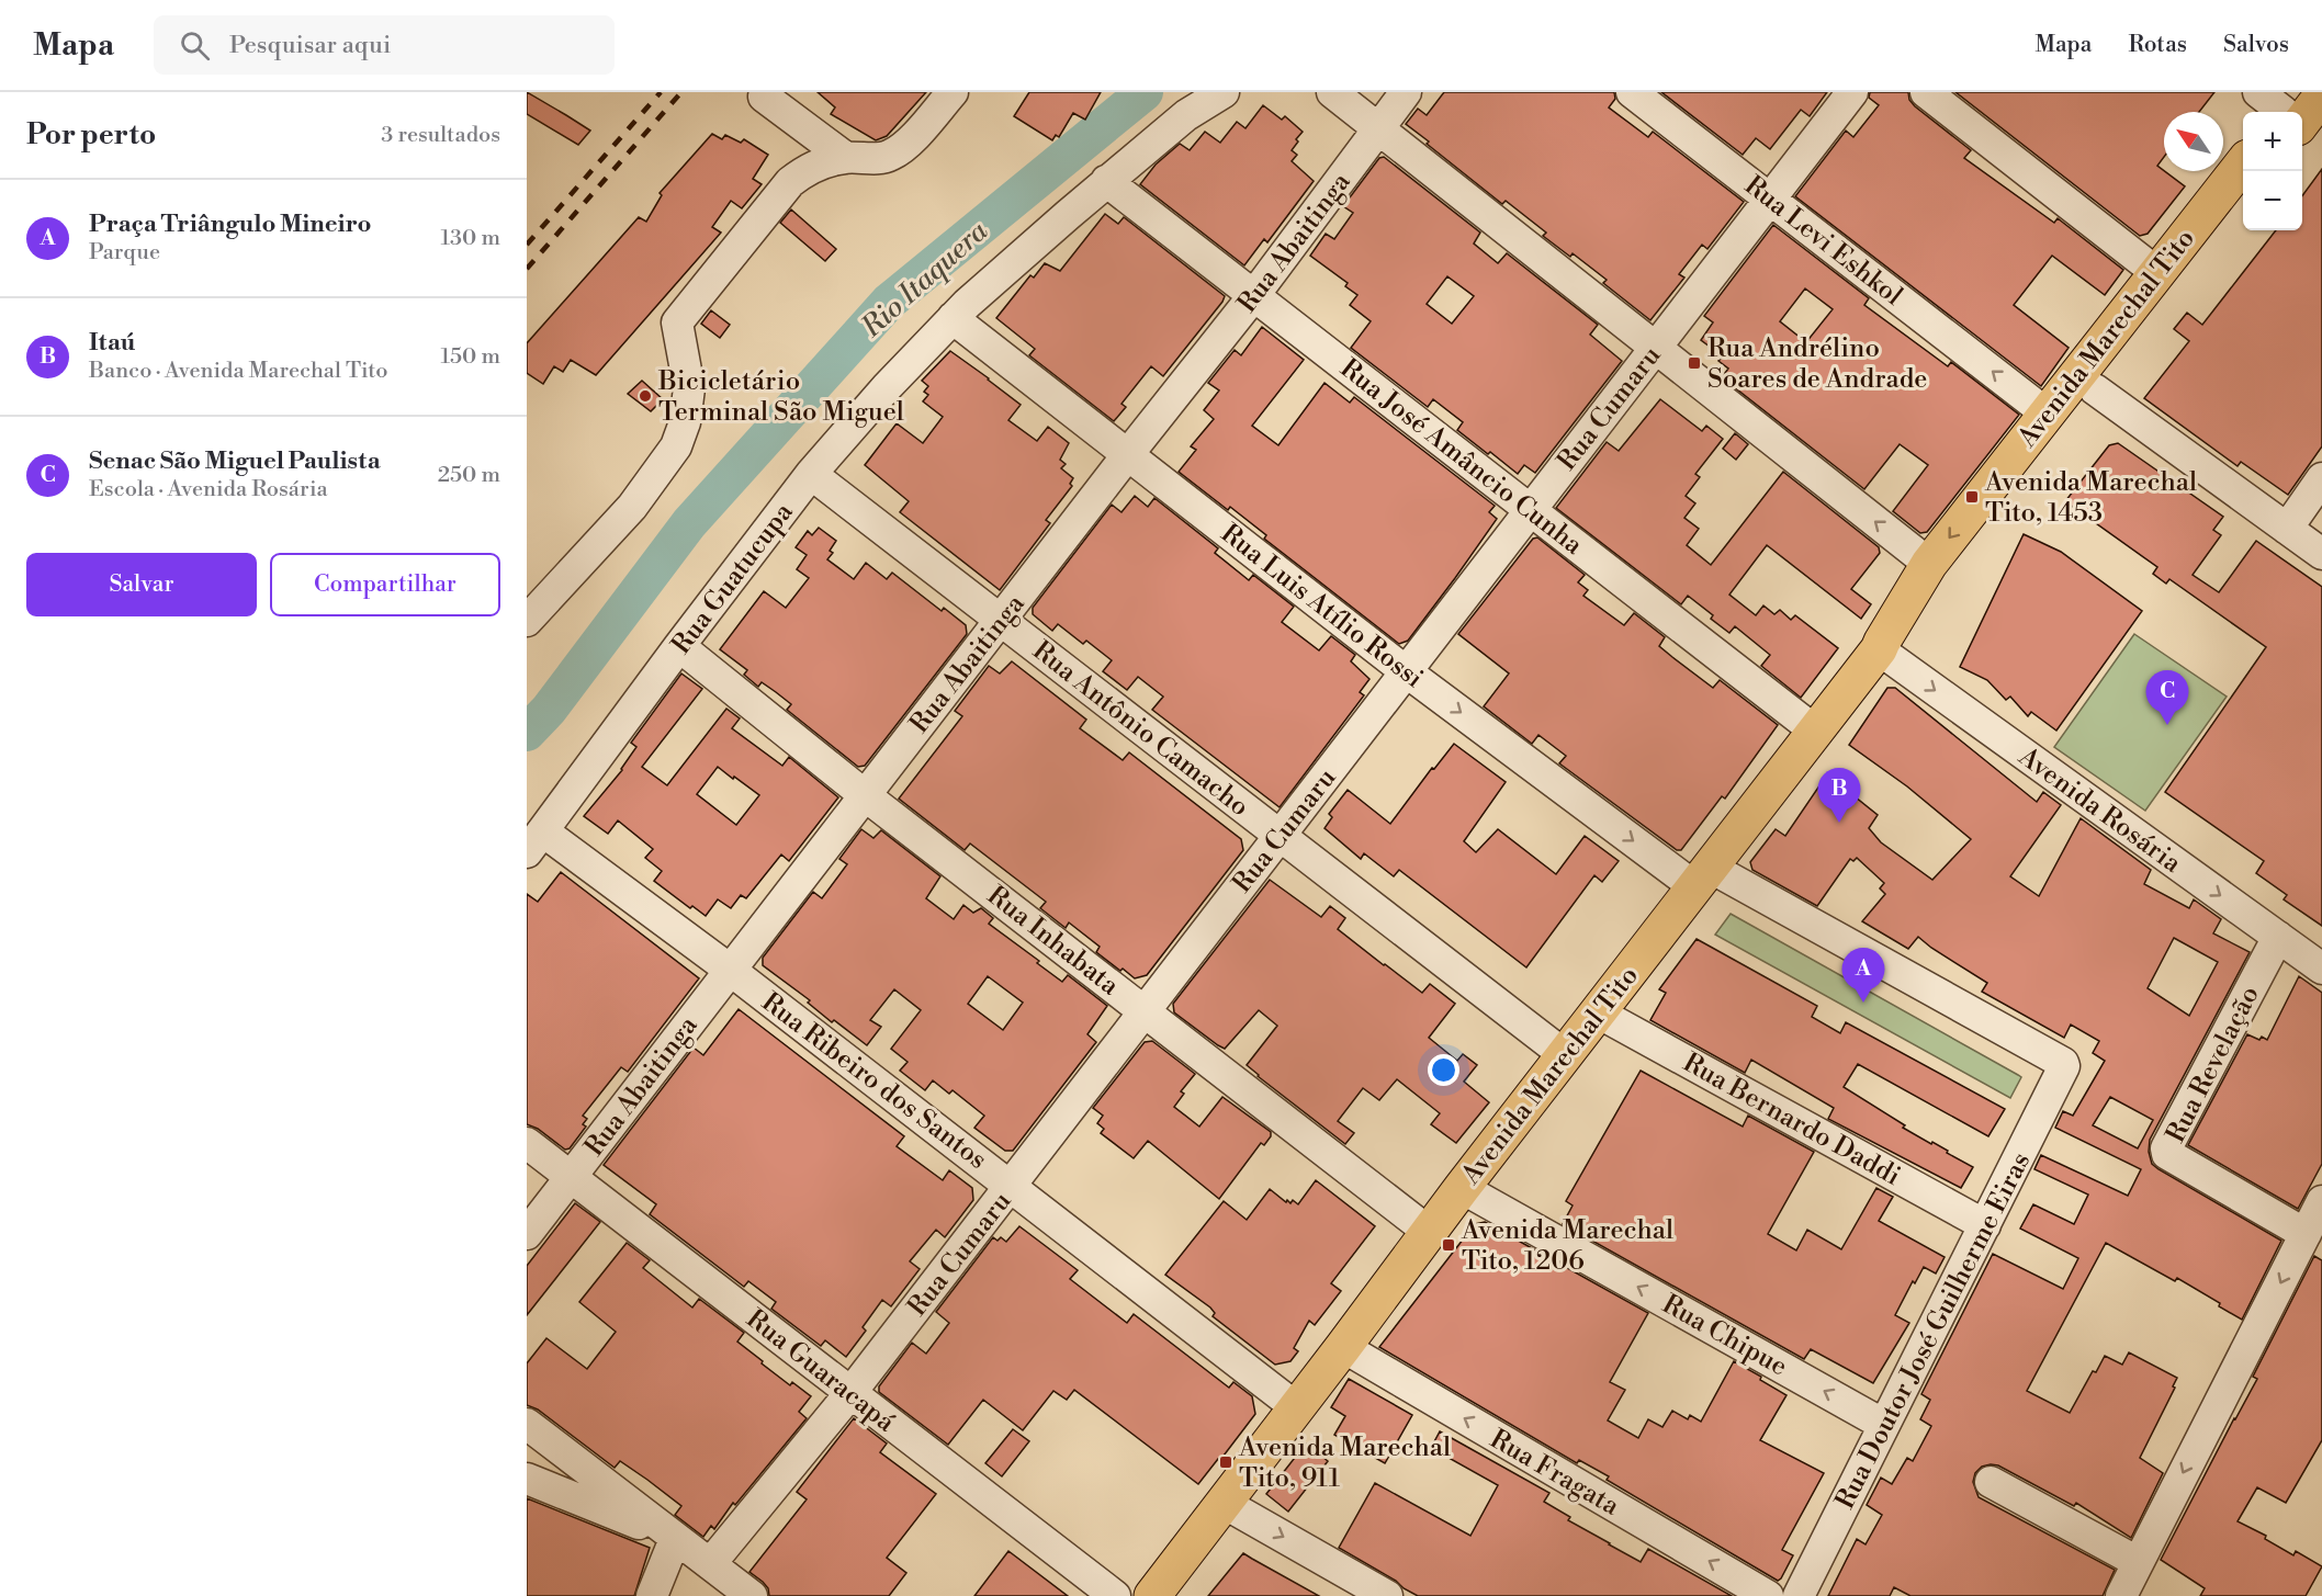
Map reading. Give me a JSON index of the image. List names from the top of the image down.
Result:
{
  "streets": {
    "main road": ["Avenida Marechal Tito"],
    "street": [
      "Rua Levi Eshkol",
      "Rua Abaitinga",
      "Rua Cumaru",
      "Rua José Amâncio Cunha",
      "Rua Guatucupa",
      "Rua Luis Atílio Rossi",
      "Rua Antônio Camacho",
      "Avenida Rosária",
      "Rua Inhabata",
      "Rua Revelação",
      "Rua Ribeiro dos Santos",
      "Rua Bernardo Daddi",
      "Rua Doutor José Guilherme Eiras",
      "Rua Chipue",
      "Rua Guaracapá",
      "Rua Fragata"
    ]
  },
  "crossings": [
    ["Rua Levi Eshkol", "Avenida Marechal Tito"],
    ["Rua Levi Eshkol", "Rua Cumaru"],
    ["Rua Abaitinga", "Rua José Amâncio Cunha"],
    ["Rua Abaitinga", "Rua Luis Atílio Rossi"],
    ["Rua Abaitinga", "Rua Antônio Camacho"],
    ["Rua Abaitinga", "Rua Inhabata"],
    ["Rua Abaitinga", "Rua Ribeiro dos Santos"],
    ["Rua Abaitinga", "Rua Guaracapá"],
    ["Avenida Marechal Tito", "Rua José Amâncio Cunha"],
    ["Avenida Marechal Tito", "Rua Luis Atílio Rossi"],
    ["Avenida Marechal Tito", "Rua Antônio Camacho"],
    ["Avenida Marechal Tito", "Avenida Rosária"],
    ["Avenida Marechal Tito", "Rua Inhabata"],
    ["Avenida Marechal Tito", "Rua Ribeiro dos Santos"],
    ["Avenida Marechal Tito", "Rua Bernardo Daddi"],
    ["Avenida Marechal Tito", "Rua Chipue"],
    ["Avenida Marechal Tito", "Rua Fragata"],
    ["Rua Cumaru", "Rua José Amâncio Cunha"],
    ["Rua Cumaru", "Rua Luis Atílio Rossi"],
    ["Rua Cumaru", "Rua Antônio Camacho"],
    ["Rua Cumaru", "Rua Inhabata"],
    ["Rua Cumaru", "Rua Ribeiro dos Santos"],
    ["Rua Cumaru", "Rua Guaracapá"],
    ["Rua Guatucupa", "Rua Luis Atílio Rossi"],
    ["Rua Guatucupa", "Rua Antônio Camacho"],
    ["Rua Guatucupa", "Rua Inhabata"],
    ["Rua Guatucupa", "Rua Ribeiro dos Santos"],
    ["Rua Luis Atílio Rossi", "Rua Doutor José Guilherme Eiras"],
    ["Avenida Rosária", "Rua Revelação"],
    ["Rua Bernardo Daddi", "Rua Doutor José Guilherme Eiras"],
    ["Rua Doutor José Guilherme Eiras", "Rua Chipue"]
  ],
  "one_way": ["Avenida Rosária", "Rua Chipue"],
  "water": ["Rio Itaquera"],
  "places": {
    "transit": [
      "Rua Andrélino Soares de Andrade",
      "Avenida Marechal Tito, 1453",
      "Avenida Marechal Tito, 1206",
      "Avenida Marechal Tito, 911"
    ],
    "other": ["Bicicletário Terminal São Miguel"]
  },
  "north": "top left",
  "page": {
    "header": "Mapa",
    "search": "Pesquisar aqui",
    "nav": ["Mapa", "Rotas", "Salvos"],
    "heading": ["Por perto", "3 resultados"],
    "map_buttons": ["+", "−"],
    "list": [
      {
        "mark": "A",
        "name": "Praça Triângulo Mineiro",
        "note": "Parque",
        "value": "130 m"
      },
      {
        "mark": "B",
        "name": "Itaú",
        "note": "Banco · Avenida Marechal Tito",
        "value": "150 m"
      },
      {
        "mark": "C",
        "name": "Senac São Miguel Paulista",
        "note": "Escola · Avenida Rosária",
        "value": "250 m"
      }
    ],
    "buttons": ["Salvar", "Compartilhar"],
    "pins": ["C", "B", "A"]
  }
}
